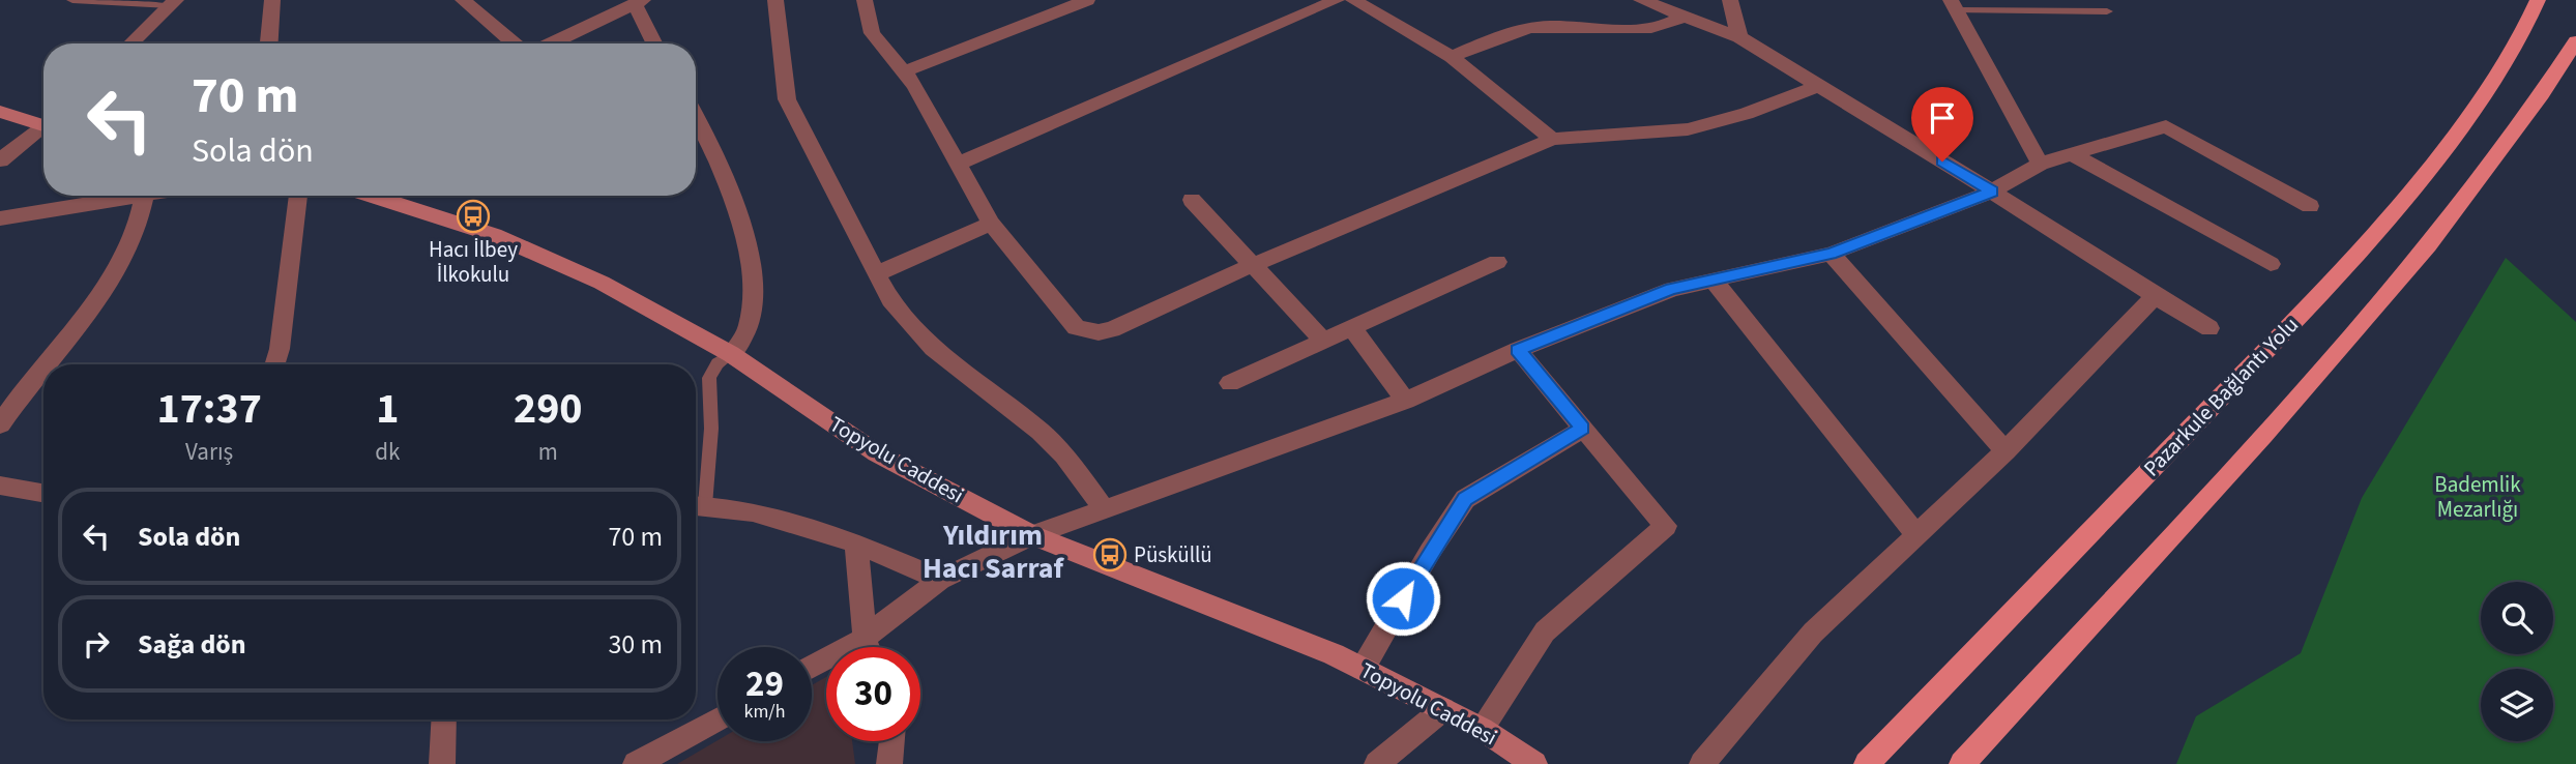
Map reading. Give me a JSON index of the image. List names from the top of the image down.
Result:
{
  "streets": {
    "main road": ["Pazarkule Bağlantı Yolu"],
    "street": ["Topyolu Caddesi"]
  },
  "districts": ["Yıldırım Hacı Sarraf"],
  "parks": ["Bademlik Mezarlığı"],
  "places": {
    "bus stop": ["Hacı İlbey İlkokulu", "Püsküllü"]
  },
  "page": {
    "turn": ["70 m", "Sola dön"],
    "eta": [
      "17:37",
      "Varış",
      "1",
      "dk",
      "290",
      "m"
    ],
    "list": [
      {
        "name": "Sola dön",
        "value": "70 m"
      },
      {
        "name": "Sağa dön",
        "value": "30 m"
      }
    ],
    "speed": "29 km/h",
    "limit": "30"
  }
}
